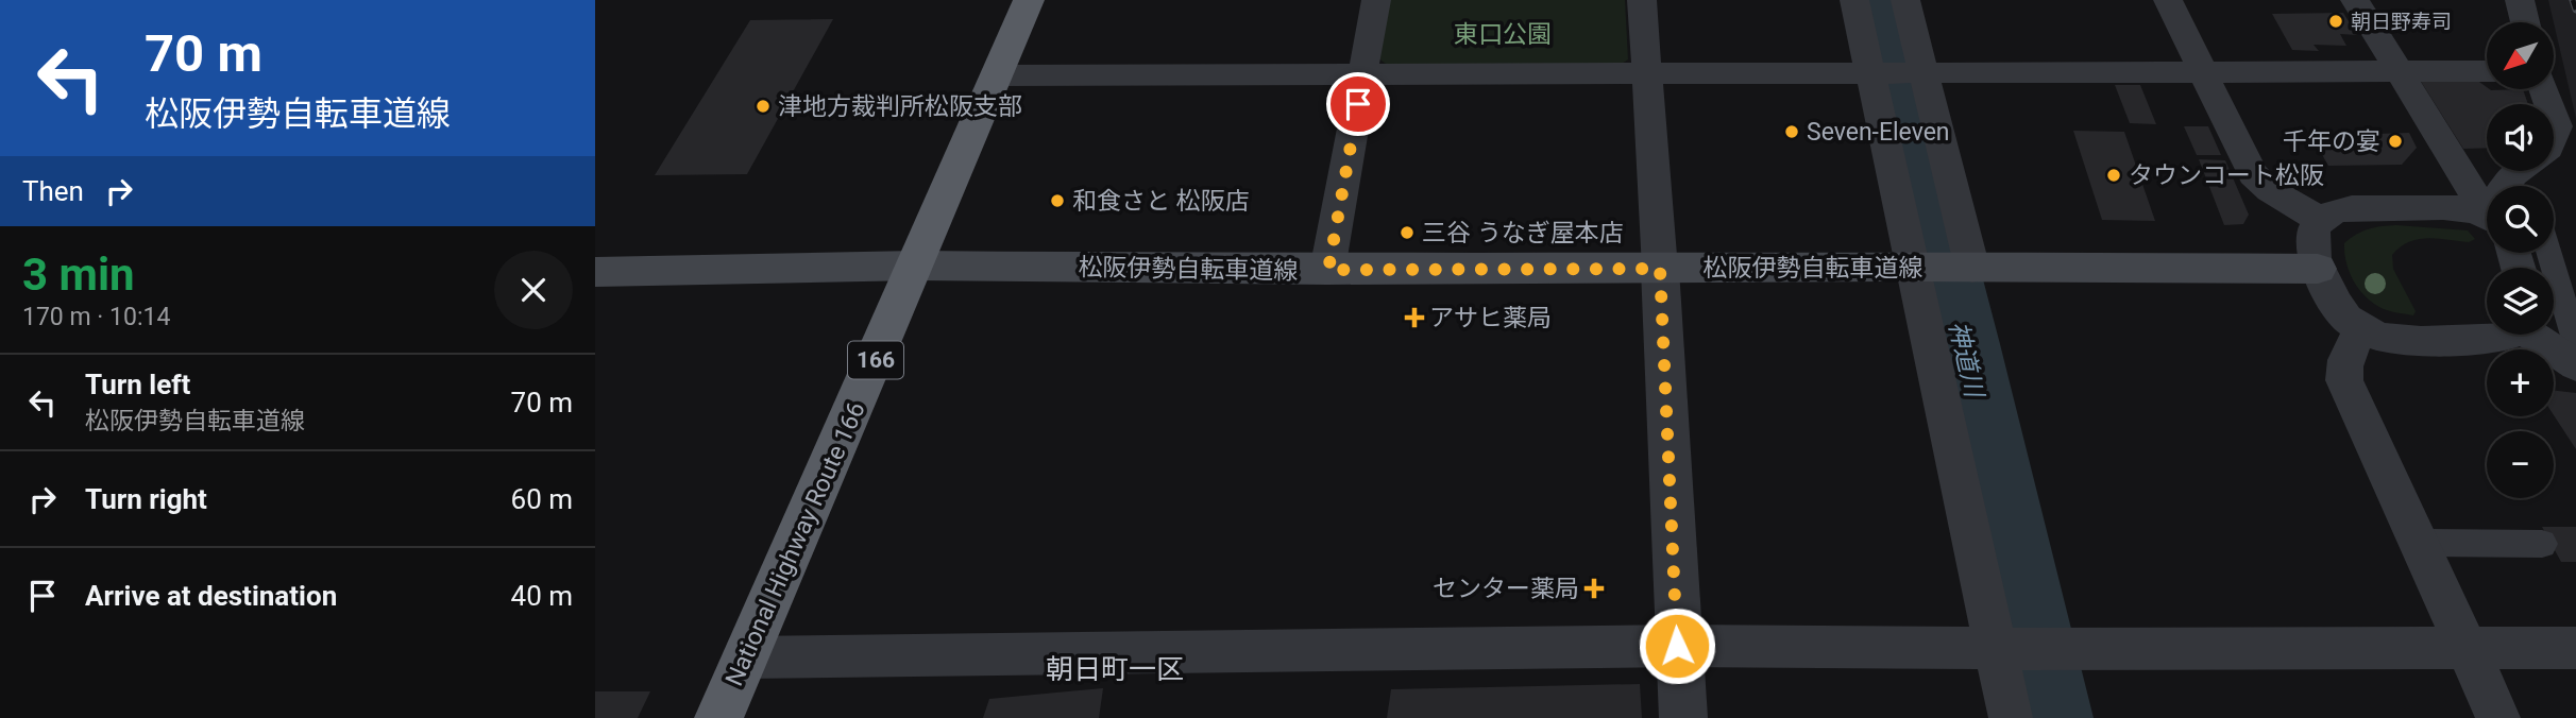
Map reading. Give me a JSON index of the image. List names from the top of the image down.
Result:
{
  "streets": {
    "highway": ["166", "National Highway Route 166"],
    "main road": ["松阪伊勢自転車道線"]
  },
  "crossings": [
    ["松阪伊勢自転車道線", "National Highway Route 166"]
  ],
  "districts": ["朝日町一区"],
  "water": ["神道川"],
  "parks": ["東口公園"],
  "places": {
    "other": [
      "朝日野寿司",
      "津地方裁判所松阪支部",
      "Seven-Eleven",
      "千年の宴",
      "タウンコート松阪",
      "和食さと 松阪店",
      "三谷 うなぎ屋本店"
    ],
    "health": ["アサヒ薬局", "センター薬局"]
  },
  "north": "bottom left",
  "page": {
    "turn": ["70 m", "松阪伊勢自転車道線"],
    "map_buttons": ["+", "−"],
    "then": "Then",
    "heading": ["3 min", "170 m · 10:14"],
    "list": [
      {
        "name": "Turn left",
        "note": "松阪伊勢自転車道線",
        "value": "70 m"
      },
      {
        "name": "Turn right",
        "value": "60 m"
      },
      {
        "name": "Arrive at destination",
        "value": "40 m"
      }
    ]
  }
}
